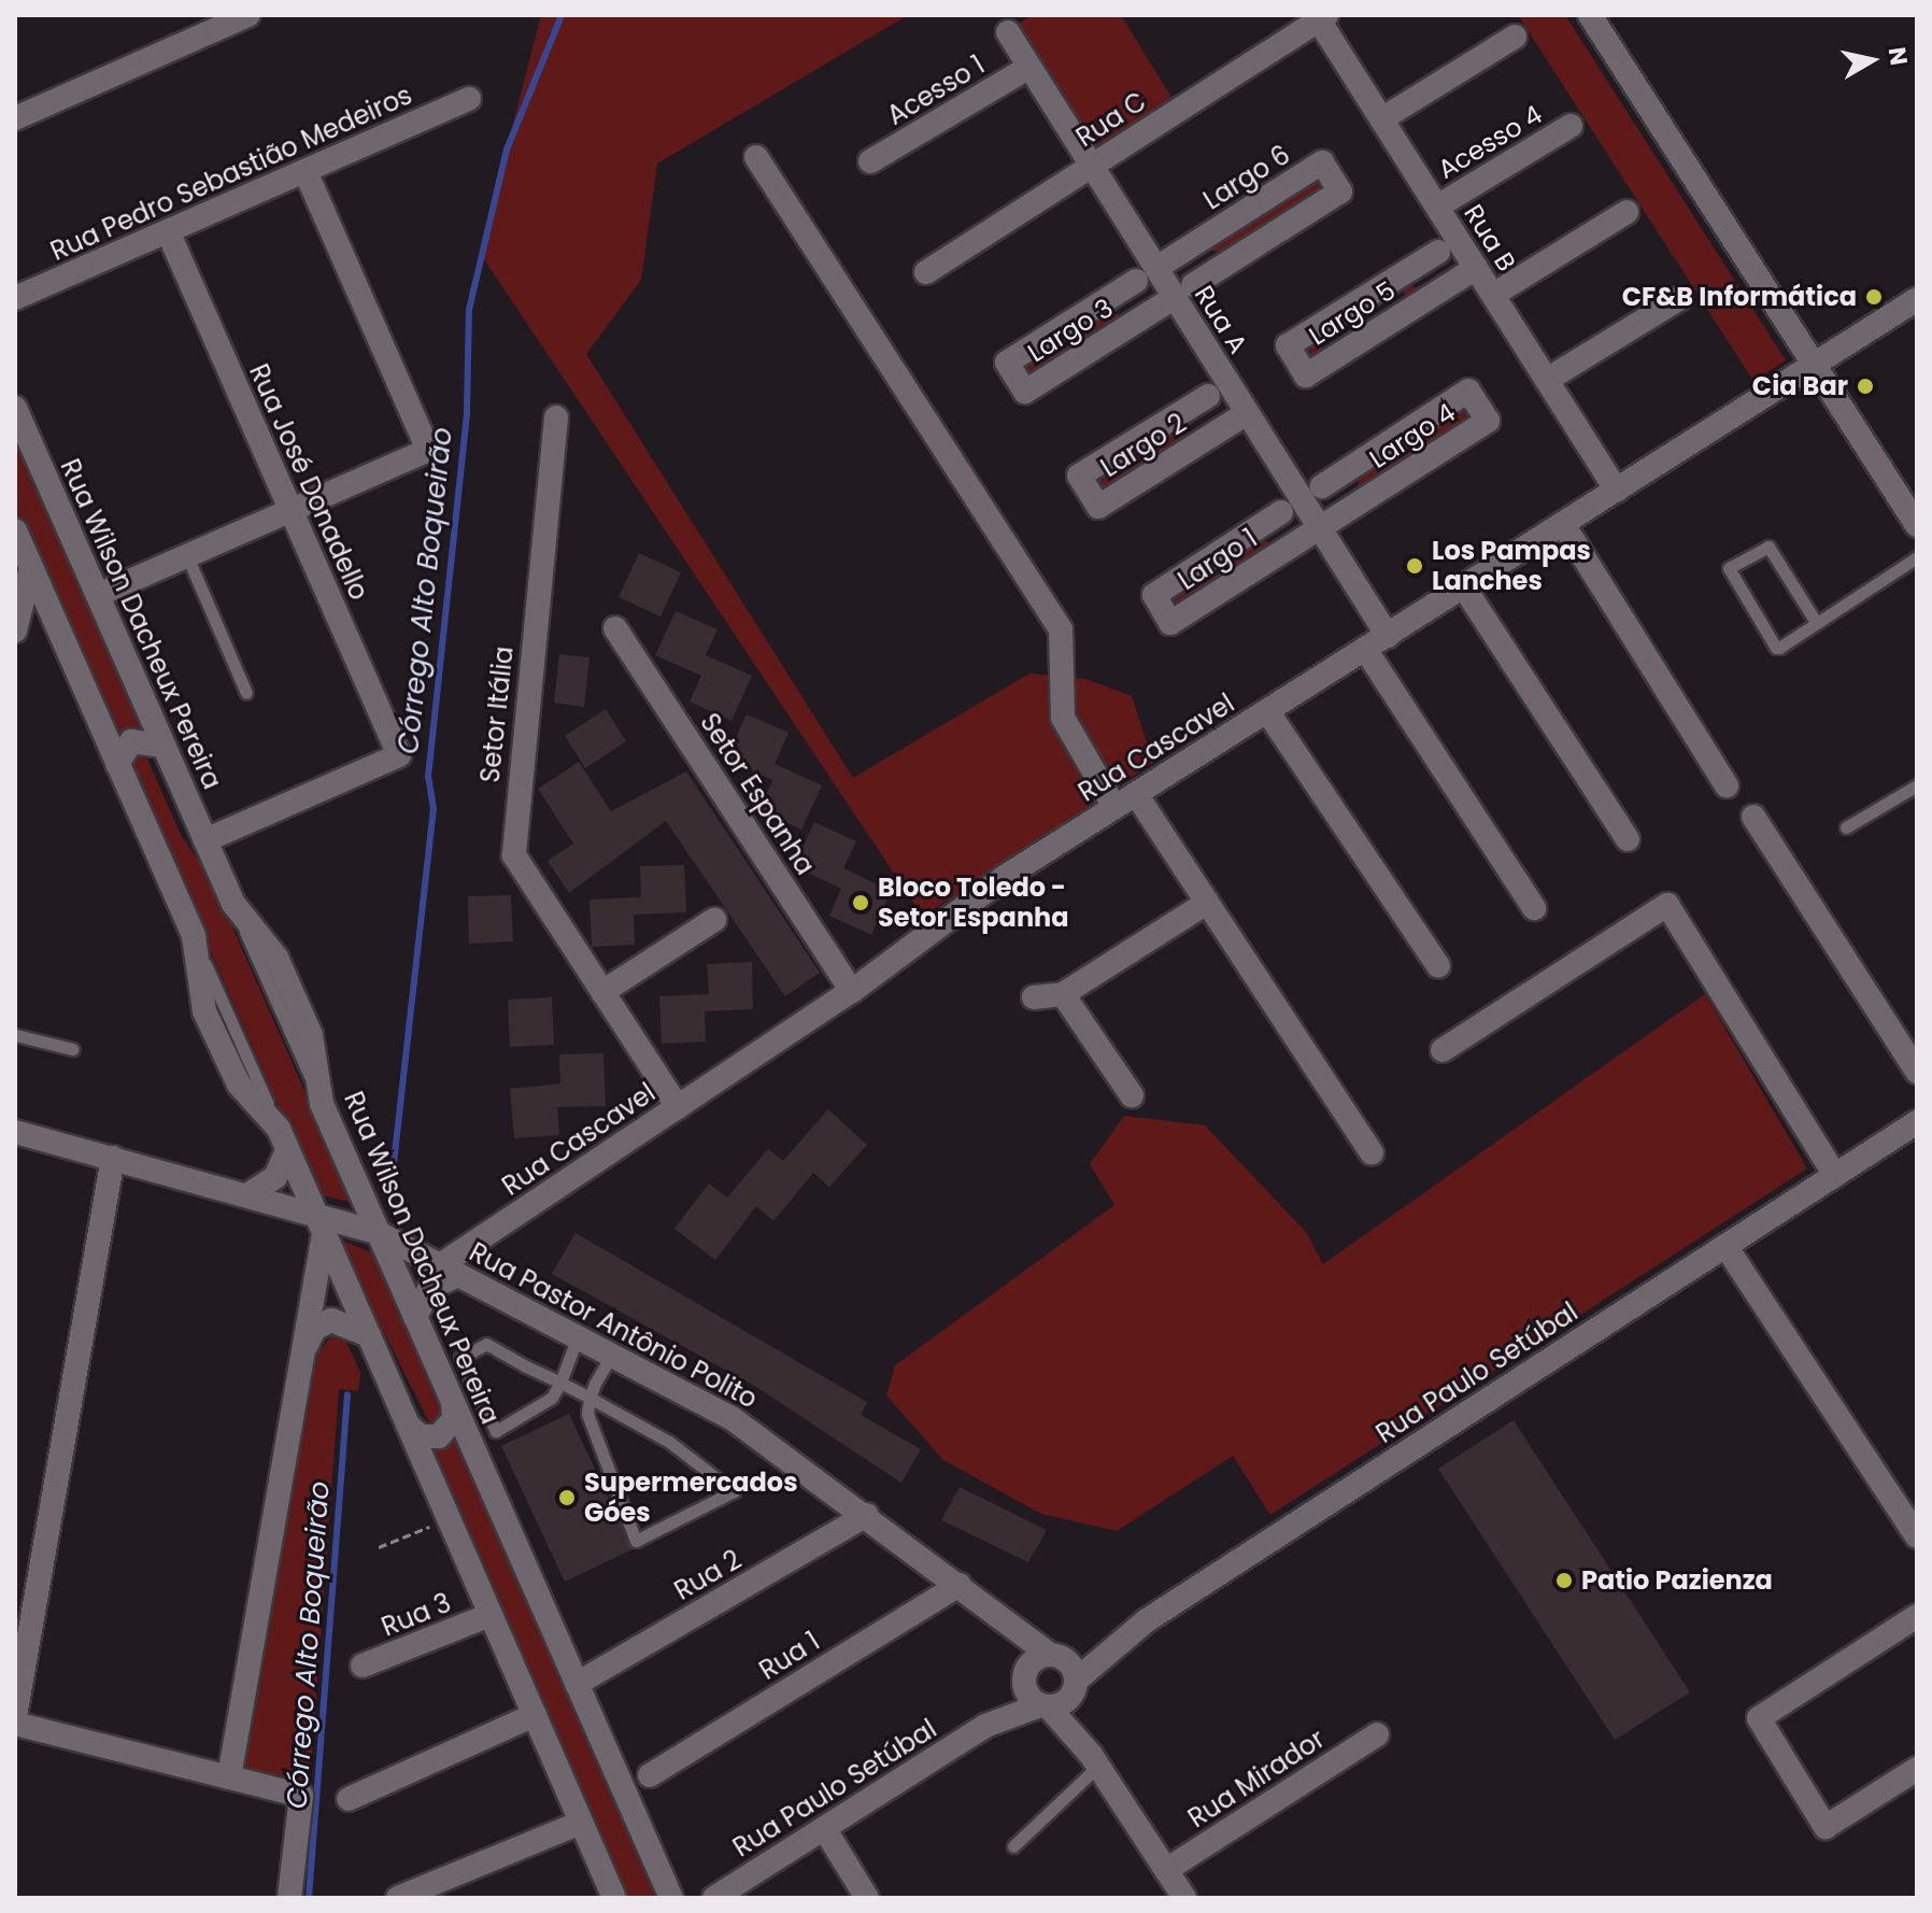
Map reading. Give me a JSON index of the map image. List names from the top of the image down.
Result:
{
  "streets": {
    "street": [
      "Acesso 1",
      "Rua C",
      "Acesso 4",
      "Rua Pedro Sebastião Medeiros",
      "Largo 6",
      "Rua B",
      "Largo 5",
      "Rua A",
      "Largo 3",
      "Largo 4",
      "Largo 2",
      "Rua José Donadello",
      "Largo 1",
      "Rua Wilson Dacheux Pereira",
      "Setor Itália",
      "Rua Cascavel",
      "Setor Espanha",
      "Rua Pastor Antônio Polito",
      "Rua Paulo Setúbal",
      "Rua 2",
      "Rua 3",
      "Rua 1",
      "Rua Mirador"
    ]
  },
  "crossings": [
    ["Acesso 1", "Rua A"],
    ["Rua C", "Rua B"],
    ["Rua C", "Rua A"],
    ["Acesso 4", "Rua B"],
    ["Rua Pedro Sebastião Medeiros", "Rua José Donadello"],
    ["Largo 6", "Rua A"],
    ["Largo 6", "Largo 3"],
    ["Rua B", "Largo 5"],
    ["Rua B", "Rua Cascavel"],
    ["Rua A", "Largo 3"],
    ["Rua A", "Largo 4"],
    ["Rua A", "Largo 2"],
    ["Rua A", "Largo 1"],
    ["Rua A", "Rua Cascavel"],
    ["Largo 4", "Largo 1"],
    ["Rua José Donadello", "Rua Wilson Dacheux Pereira"],
    ["Rua Wilson Dacheux Pereira", "Rua Cascavel"],
    ["Rua Wilson Dacheux Pereira", "Rua Pastor Antônio Polito"],
    ["Rua Wilson Dacheux Pereira", "Rua 2"],
    ["Setor Itália", "Rua Cascavel"],
    ["Rua Cascavel", "Setor Espanha"],
    ["Rua Cascavel", "Rua Pastor Antônio Polito"],
    ["Rua Pastor Antônio Polito", "Rua Paulo Setúbal"],
    ["Rua Pastor Antônio Polito", "Rua 2"],
    ["Rua Pastor Antônio Polito", "Rua 1"]
  ],
  "water": ["Córrego Alto Boqueirão"],
  "places": [
    "CF&B Informática",
    "Cia Bar",
    "Los Pampas Lanches",
    "Bloco Toledo - Setor Espanha",
    "Supermercados Góes",
    "Patio Pazienza"
  ],
  "north": "right"
}
